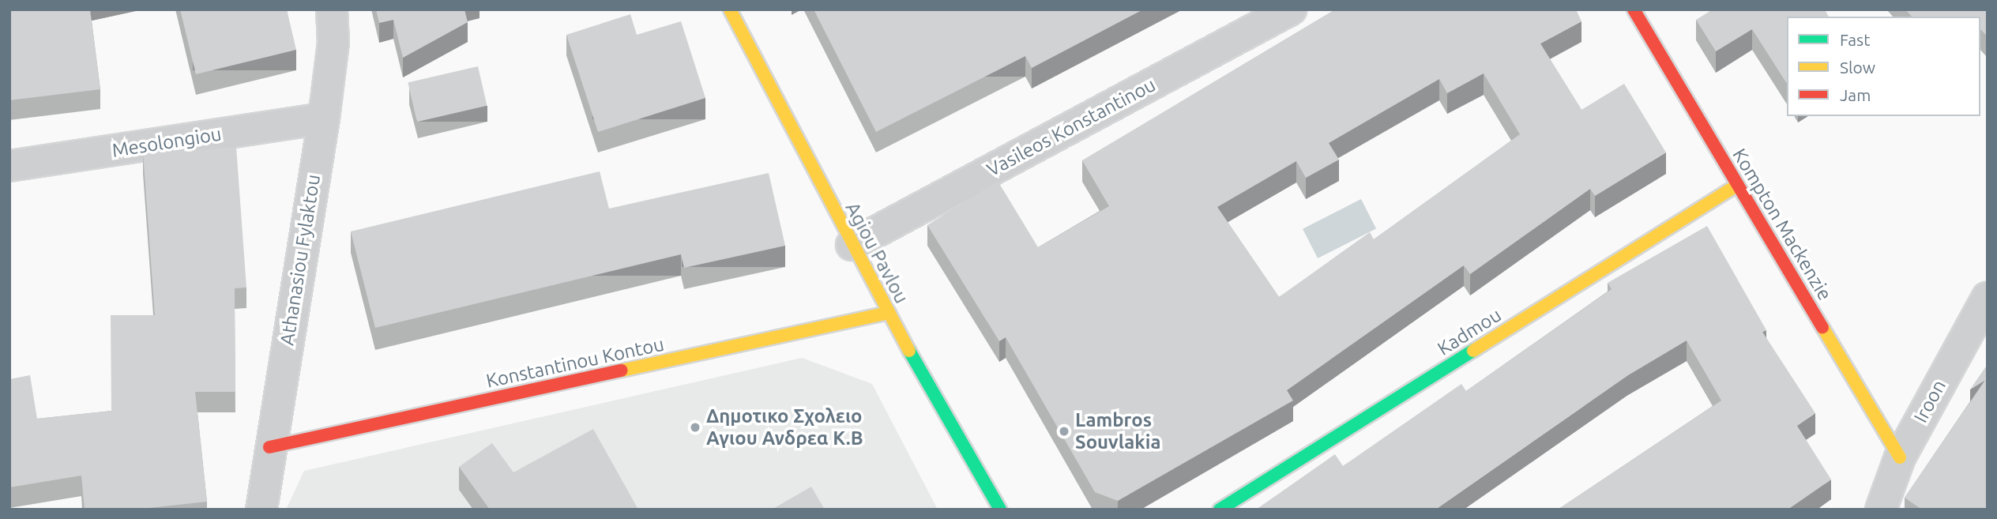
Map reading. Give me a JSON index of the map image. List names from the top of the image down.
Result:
{
  "streets": {
    "street": [
      "Vasileos Konstantinou",
      "Mesolongiou",
      "Kompton Mackenzie",
      "Agiou Pavlou",
      "Athanasiou Fylaktou",
      "Kadmou",
      "Konstantinou Kontou",
      "Iroon"
    ]
  },
  "crossings": [
    ["Vasileos Konstantinou", "Agiou Pavlou"],
    ["Mesolongiou", "Athanasiou Fylaktou"],
    ["Kompton Mackenzie", "Kadmou"],
    ["Kompton Mackenzie", "Iroon"],
    ["Agiou Pavlou", "Konstantinou Kontou"],
    ["Athanasiou Fylaktou", "Konstantinou Kontou"]
  ],
  "places": ["Δημοτικο Σχολειο Αγιου Ανδρεα Κ.Β", "Lambros Souvlakia"],
  "legend": ["Fast", "Slow", "Jam"]
}
